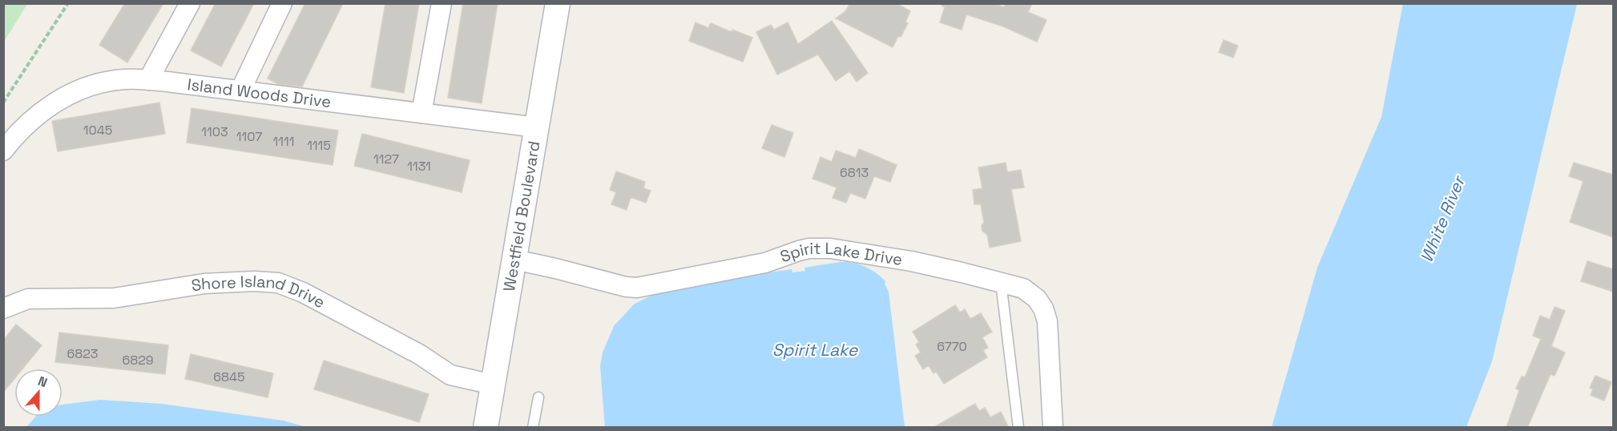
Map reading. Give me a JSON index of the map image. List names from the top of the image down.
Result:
{
  "streets": {
    "street": [
      "Island Woods Drive",
      "Westfield Boulevard",
      "Spirit Lake Drive",
      "Shore Island Drive"
    ]
  },
  "crossings": [
    ["Island Woods Drive", "Westfield Boulevard"],
    ["Westfield Boulevard", "Spirit Lake Drive"],
    ["Westfield Boulevard", "Shore Island Drive"]
  ],
  "water": ["White River", "Spirit Lake"],
  "house_numbers": [
    "1045",
    "1103",
    "1107",
    "1111",
    "1115",
    "1127",
    "1131",
    "6813",
    "6770",
    "6823",
    "6829",
    "6845"
  ],
  "north": "top"
}
